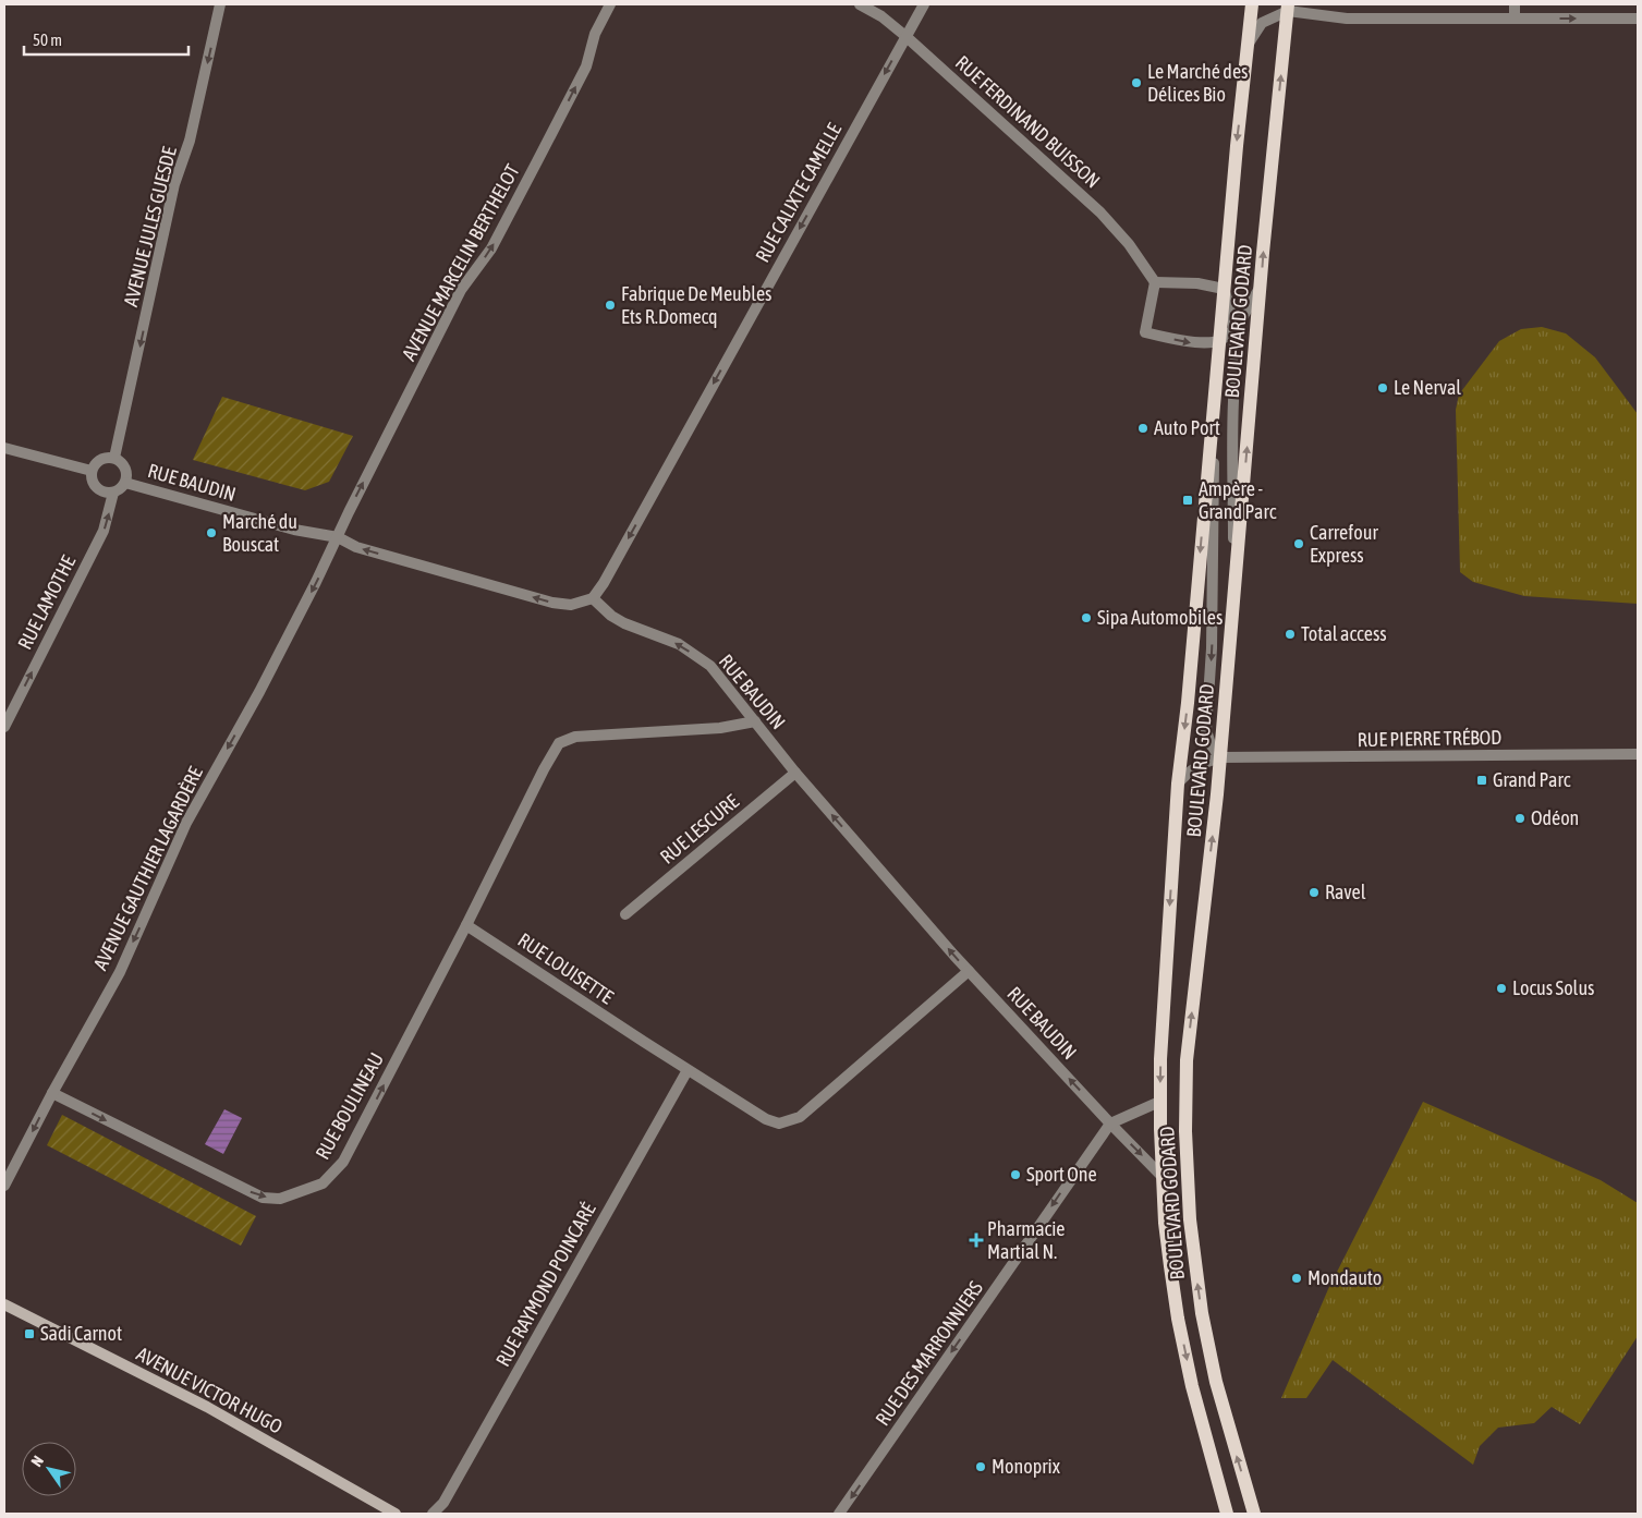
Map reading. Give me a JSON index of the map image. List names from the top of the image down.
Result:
{
  "streets": {
    "main road": ["BOULEVARD GODARD"],
    "street": [
      "RUE FERDINAND BUISSON",
      "RUE CALIXTE CAMELLE",
      "AVENUE JULES GUESDE",
      "AVENUE MARCELIN BERTHELOT",
      "RUE BAUDIN",
      "RUE LAMOTHE",
      "RUE PIERRE TRÉBOD",
      "RUE LESCURE",
      "AVENUE GAUTHIER LAGARDÈRE",
      "RUE LOUISETTE",
      "RUE BOULINEAU",
      "RUE RAYMOND POINCARÉ",
      "RUE DES MARRONNIERS",
      "AVENUE VICTOR HUGO"
    ]
  },
  "crossings": [
    ["RUE FERDINAND BUISSON", "RUE CALIXTE CAMELLE"],
    ["RUE CALIXTE CAMELLE", "RUE BAUDIN"],
    ["AVENUE JULES GUESDE", "RUE BAUDIN"],
    ["AVENUE JULES GUESDE", "RUE LAMOTHE"],
    ["AVENUE MARCELIN BERTHELOT", "RUE BAUDIN"],
    ["AVENUE MARCELIN BERTHELOT", "AVENUE GAUTHIER LAGARDÈRE"],
    ["BOULEVARD GODARD", "RUE BAUDIN"],
    ["BOULEVARD GODARD", "RUE PIERRE TRÉBOD"],
    ["RUE BAUDIN", "RUE LAMOTHE"],
    ["RUE BAUDIN", "RUE LESCURE"],
    ["RUE BAUDIN", "AVENUE GAUTHIER LAGARDÈRE"],
    ["RUE BAUDIN", "RUE LOUISETTE"],
    ["RUE BAUDIN", "RUE DES MARRONNIERS"],
    ["AVENUE GAUTHIER LAGARDÈRE", "RUE BOULINEAU"],
    ["RUE LOUISETTE", "RUE BOULINEAU"],
    ["RUE LOUISETTE", "RUE RAYMOND POINCARÉ"]
  ],
  "one_way": [
    "RUE CALIXTE CAMELLE",
    "AVENUE JULES GUESDE",
    "AVENUE MARCELIN BERTHELOT",
    "RUE BAUDIN",
    "RUE LAMOTHE",
    "AVENUE GAUTHIER LAGARDÈRE",
    "RUE DES MARRONNIERS"
  ],
  "places": {
    "other": [
      "Le Marché des Délices Bio",
      "Fabrique De Meubles Ets R.Domecq",
      "Le Nerval",
      "Auto Port",
      "Marché du Bouscat",
      "Carrefour Express",
      "Sipa Automobiles",
      "Total access",
      "Odéon",
      "Ravel",
      "Locus Solus",
      "Sport One",
      "Mondauto",
      "Monoprix"
    ],
    "transit": ["Ampère - Grand Parc", "Grand Parc", "Sadi Carnot"],
    "health": ["Pharmacie Martial N."]
  },
  "scale_bar": "50 m",
  "north": "top left"
}
